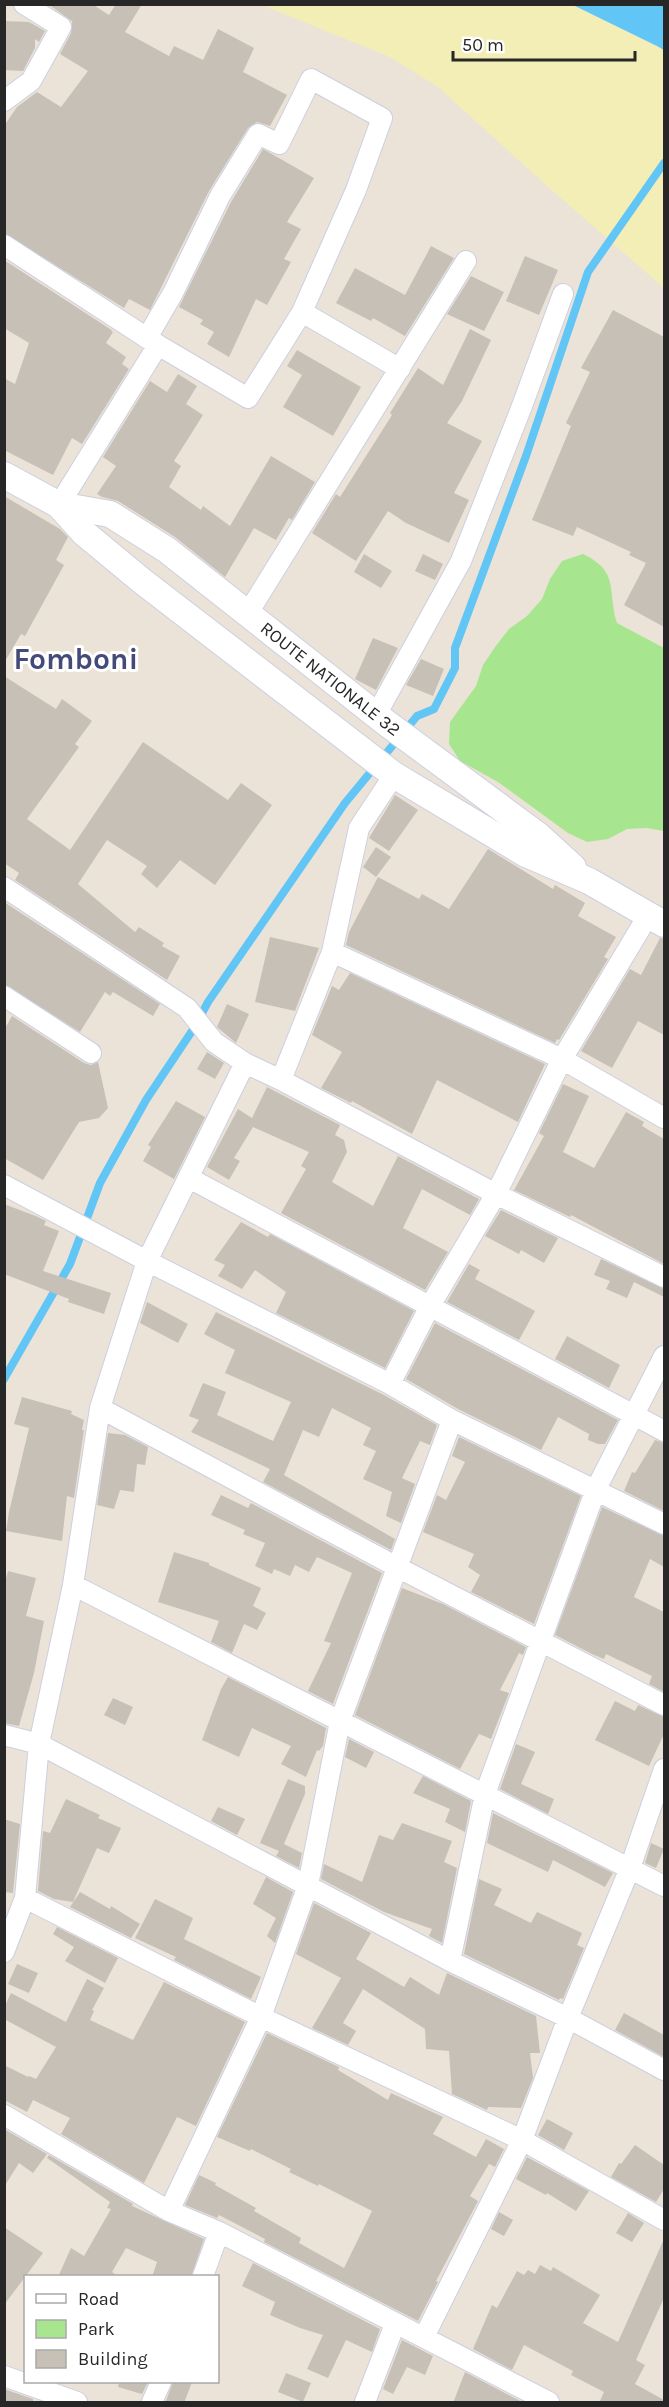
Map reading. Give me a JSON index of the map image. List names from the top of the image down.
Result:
{
  "streets": {
    "street": ["ROUTE NATIONALE 32"]
  },
  "districts": ["Fomboni"],
  "legend": ["Road", "Park", "Building"],
  "scale_bar": "50 m"
}
